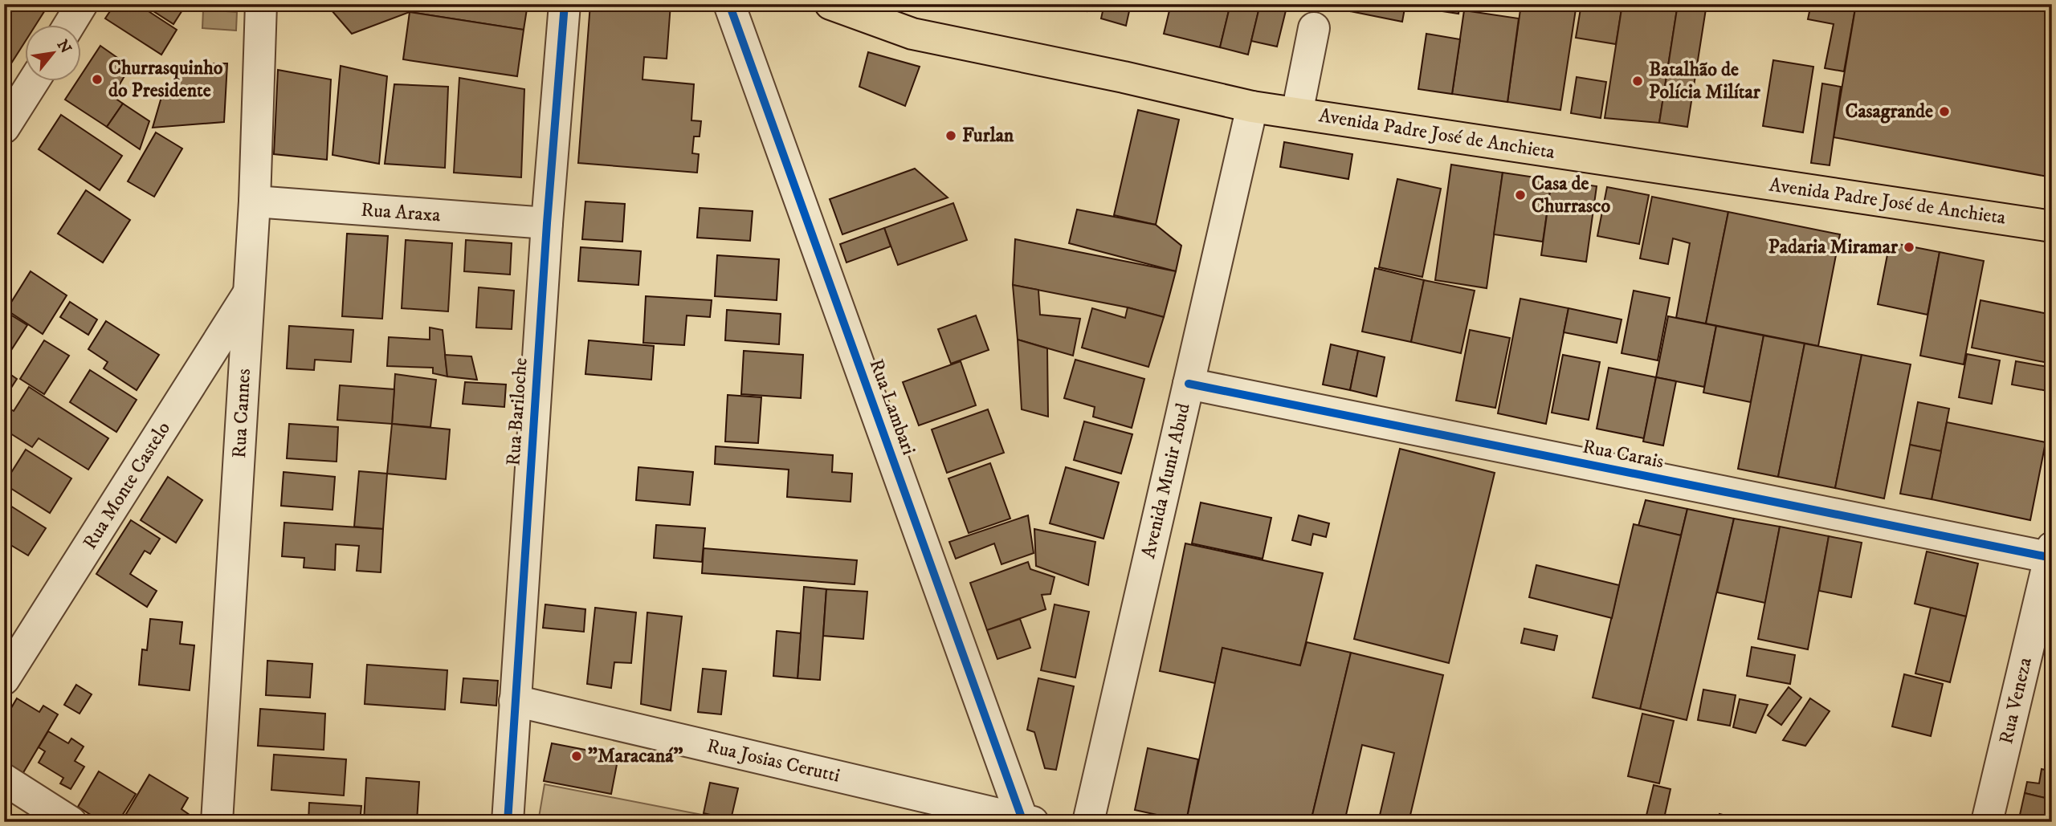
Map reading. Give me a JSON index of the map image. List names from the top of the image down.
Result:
{
  "streets": {
    "main road": ["Avenida Padre José de Anchieta"],
    "street": [
      "Rua Araxa",
      "Rua Lambari",
      "Rua Bariloche",
      "Rua Cannes",
      "Rua Carais",
      "Avenida Munir Abud",
      "Rua Monte Castelo",
      "Rua Veneza",
      "Rua Josias Cerutti"
    ]
  },
  "crossings": [
    ["Avenida Padre José de Anchieta", "Avenida Munir Abud"],
    ["Rua Araxa", "Rua Bariloche"],
    ["Rua Araxa", "Rua Cannes"],
    ["Rua Lambari", "Rua Josias Cerutti"],
    ["Rua Bariloche", "Rua Josias Cerutti"],
    ["Rua Cannes", "Rua Monte Castelo"],
    ["Rua Carais", "Avenida Munir Abud"],
    ["Rua Carais", "Rua Veneza"]
  ],
  "places": [
    "Churrasquinho do Presidente",
    "Batalhão de Polícia Milítar",
    "Casagrande",
    "Furlan",
    "Casa de Churrasco",
    "Padaria Miramar",
    "\"Maracaná\""
  ],
  "north": "top right"
}
